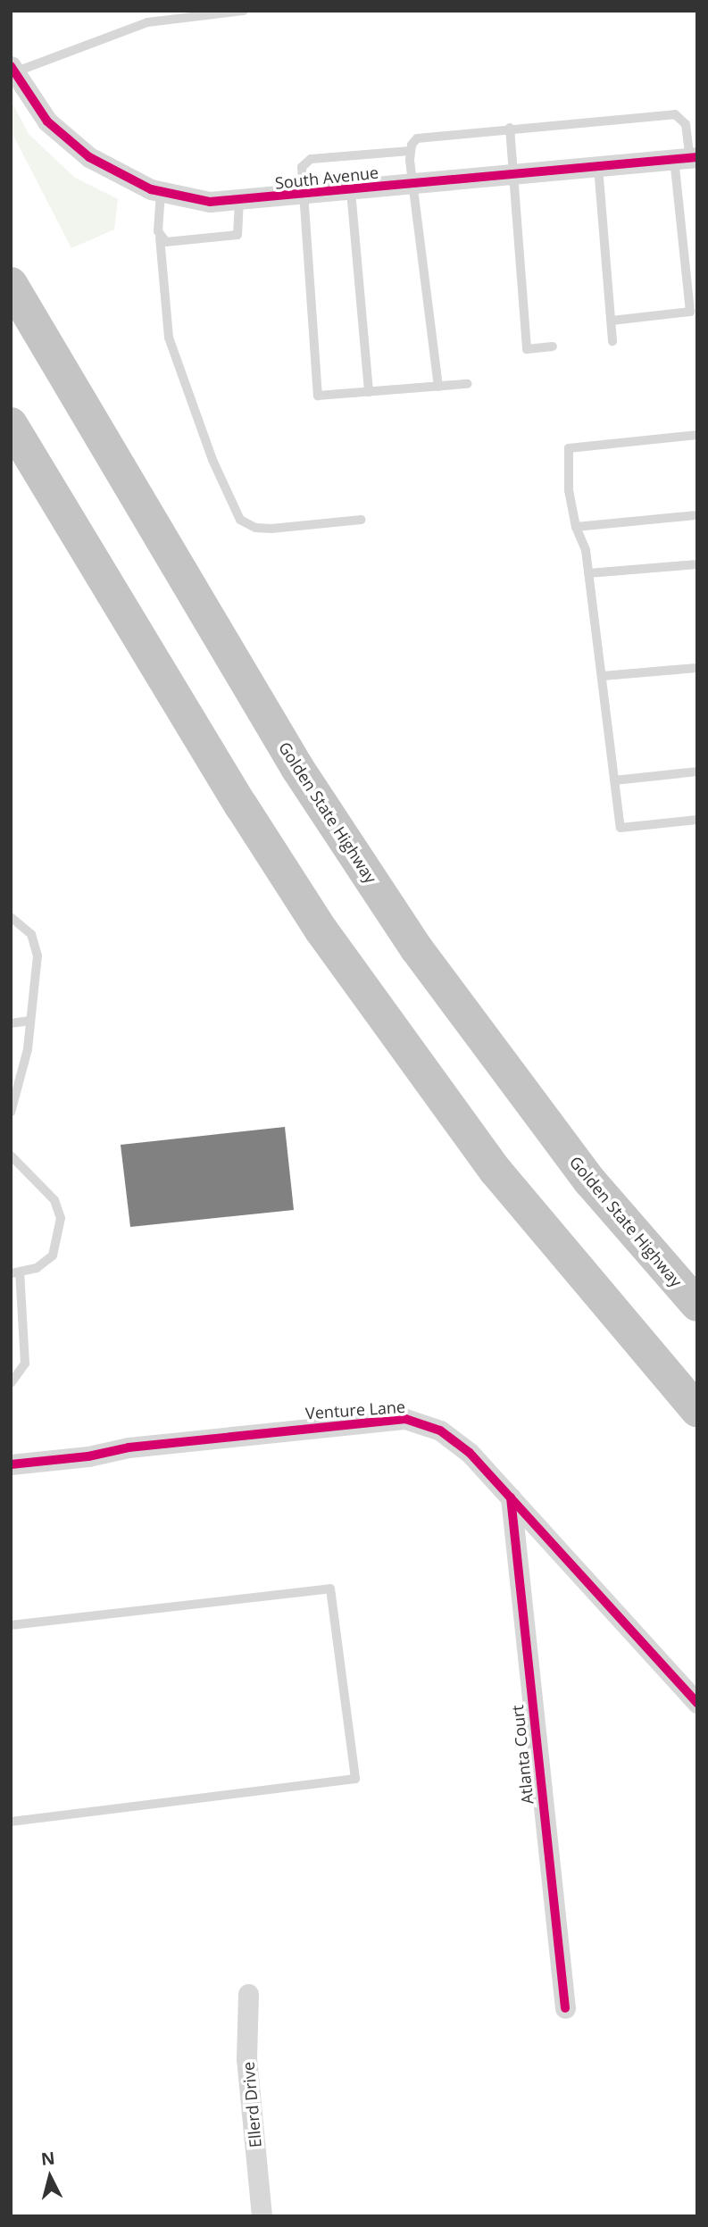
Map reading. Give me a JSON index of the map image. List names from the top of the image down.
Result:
{
  "streets": {
    "highway": ["Golden State Highway"],
    "street": [
      "South Avenue",
      "Venture Lane",
      "Atlanta Court",
      "Ellerd Drive"
    ]
  },
  "crossings": [
    ["Venture Lane", "Atlanta Court"]
  ],
  "north": "top"
}
